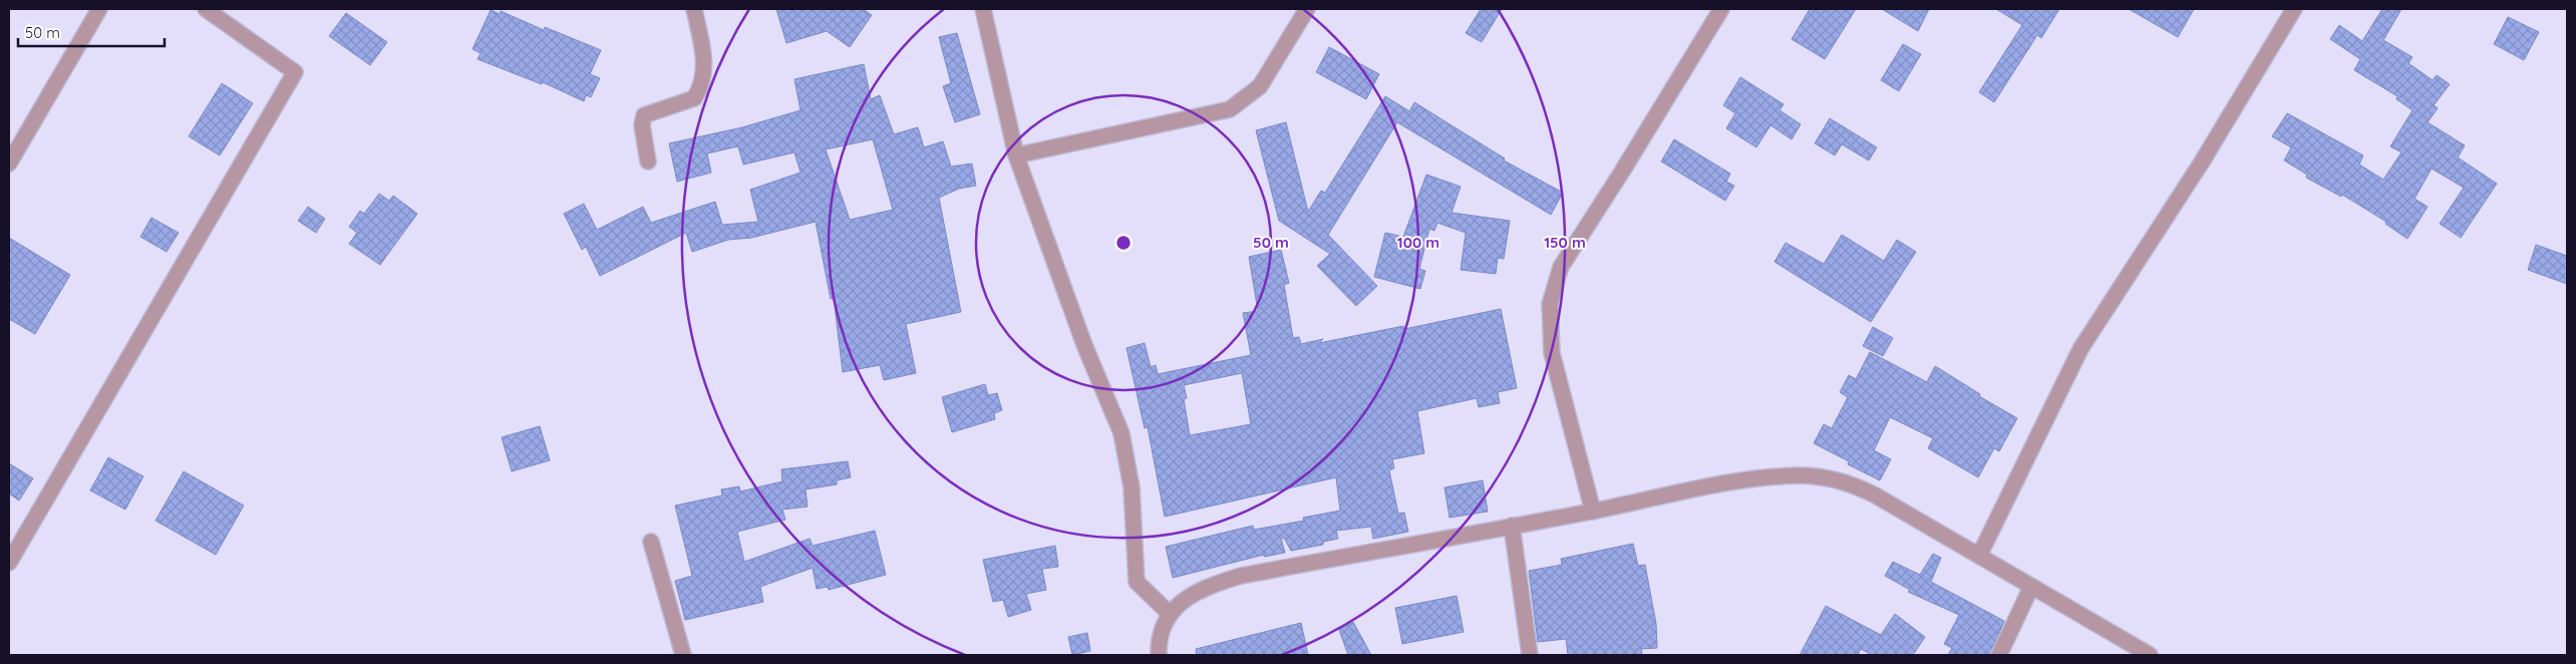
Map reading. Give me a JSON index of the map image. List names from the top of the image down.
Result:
{
  "scale_bar": "50 m",
  "rings": ["50 m", "100 m", "150 m"]
}
